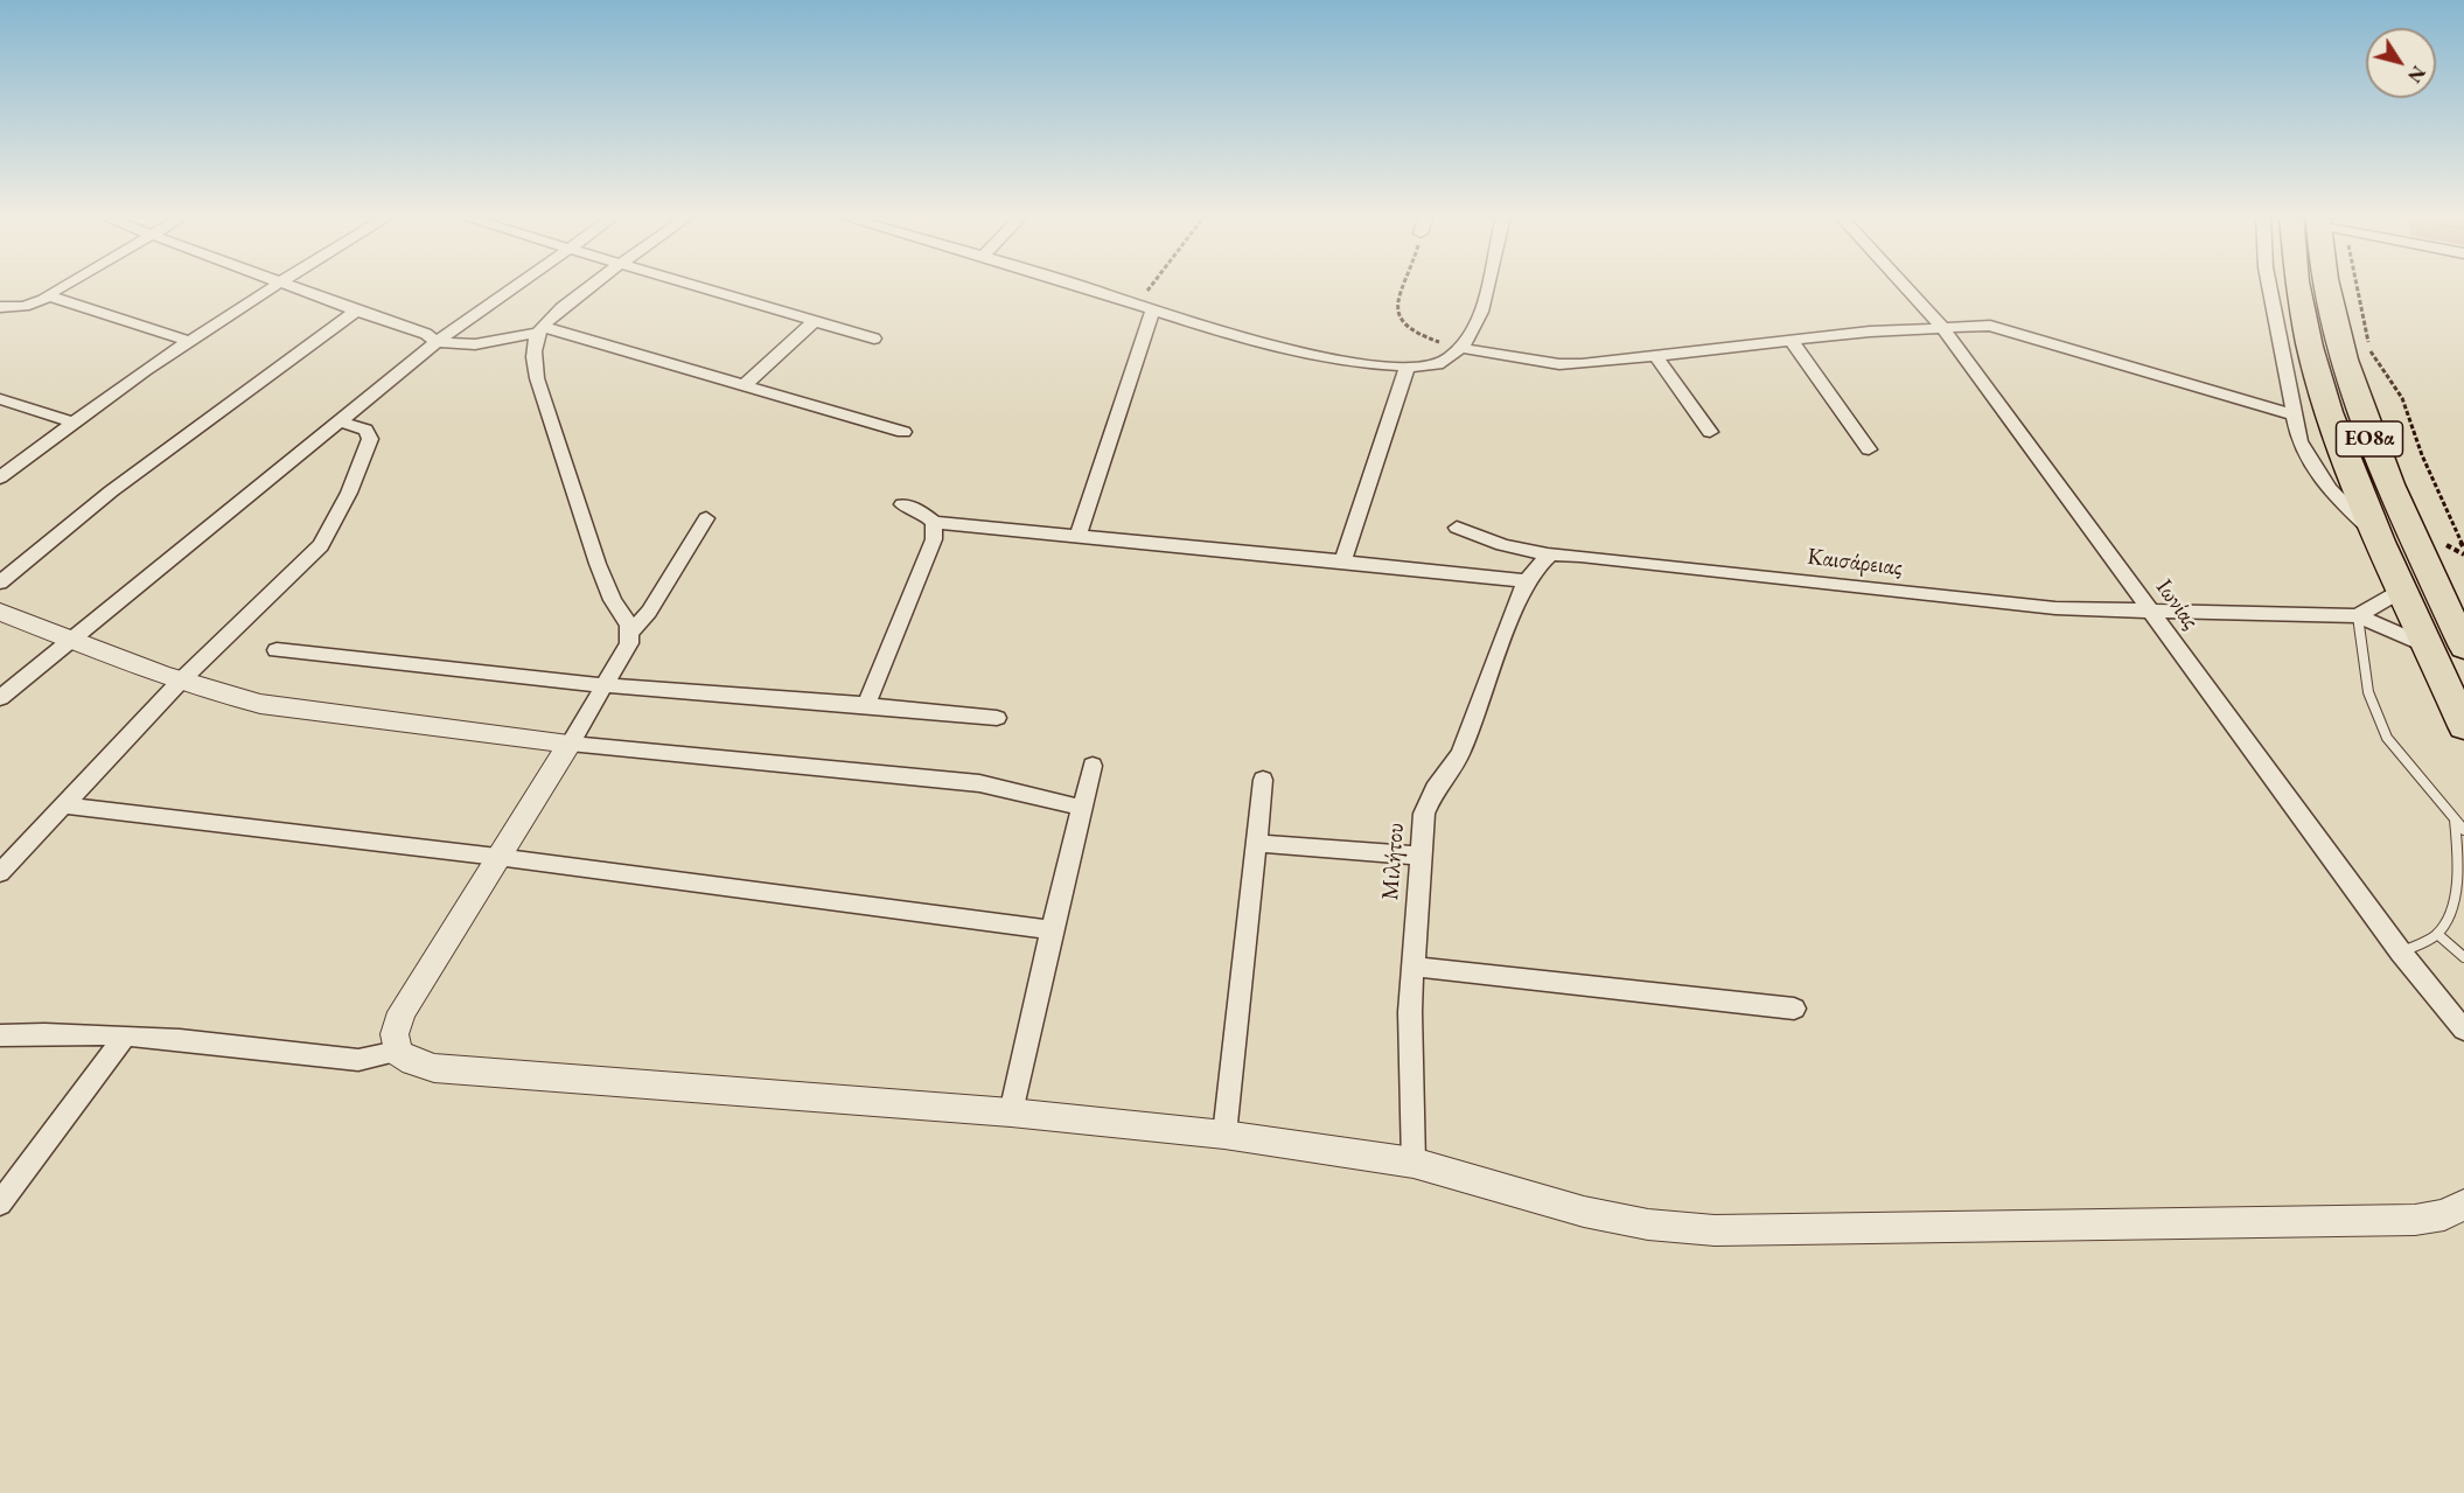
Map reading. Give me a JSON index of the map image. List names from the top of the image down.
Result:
{
  "streets": {
    "highway": ["ΕΟ8α"],
    "street": ["Καισάρειας", "Ιωνίας", "Μιλήτου"]
  },
  "crossings": [
    ["Καισάρειας", "Ιωνίας"],
    ["Καισάρειας", "Μιλήτου"]
  ],
  "north": "bottom right"
}
